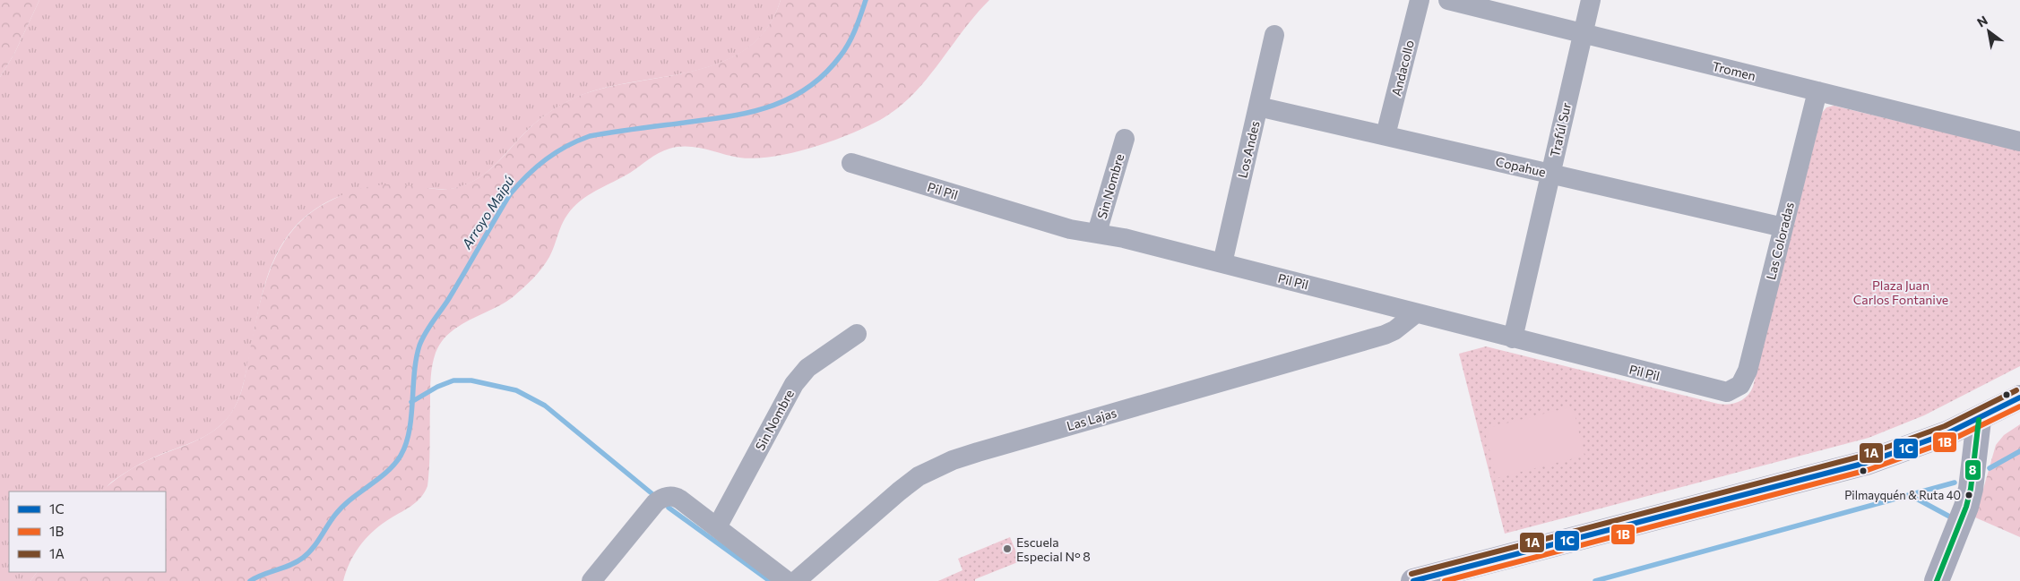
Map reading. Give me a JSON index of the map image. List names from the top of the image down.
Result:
{
  "streets": {
    "street": [
      "Andacollo",
      "Tromen",
      "Trafúl Sur",
      "Los Andes",
      "Copahue",
      "Sin Nombre",
      "Pil Pil",
      "Las Coloradas",
      "Las Lajas"
    ]
  },
  "crossings": [
    ["Andacollo", "Copahue"],
    ["Tromen", "Trafúl Sur"],
    ["Tromen", "Las Coloradas"],
    ["Trafúl Sur", "Copahue"],
    ["Trafúl Sur", "Pil Pil"],
    ["Los Andes", "Copahue"],
    ["Los Andes", "Pil Pil"],
    ["Copahue", "Las Coloradas"],
    ["Sin Nombre", "Pil Pil"],
    ["Pil Pil", "Las Coloradas"],
    ["Pil Pil", "Las Lajas"]
  ],
  "water": ["Arroyo Maipú"],
  "parks": ["Plaza Juan Carlos Fontanive"],
  "places": ["Pilmayquén & Ruta 40", "Escuela Especial N° 8"],
  "lines": [
    "transit line 1A",
    "transit line 1C",
    "transit line 1B",
    "transit line 8"
  ],
  "legend": ["1C", "1B", "1A"],
  "north": "top left"
}
